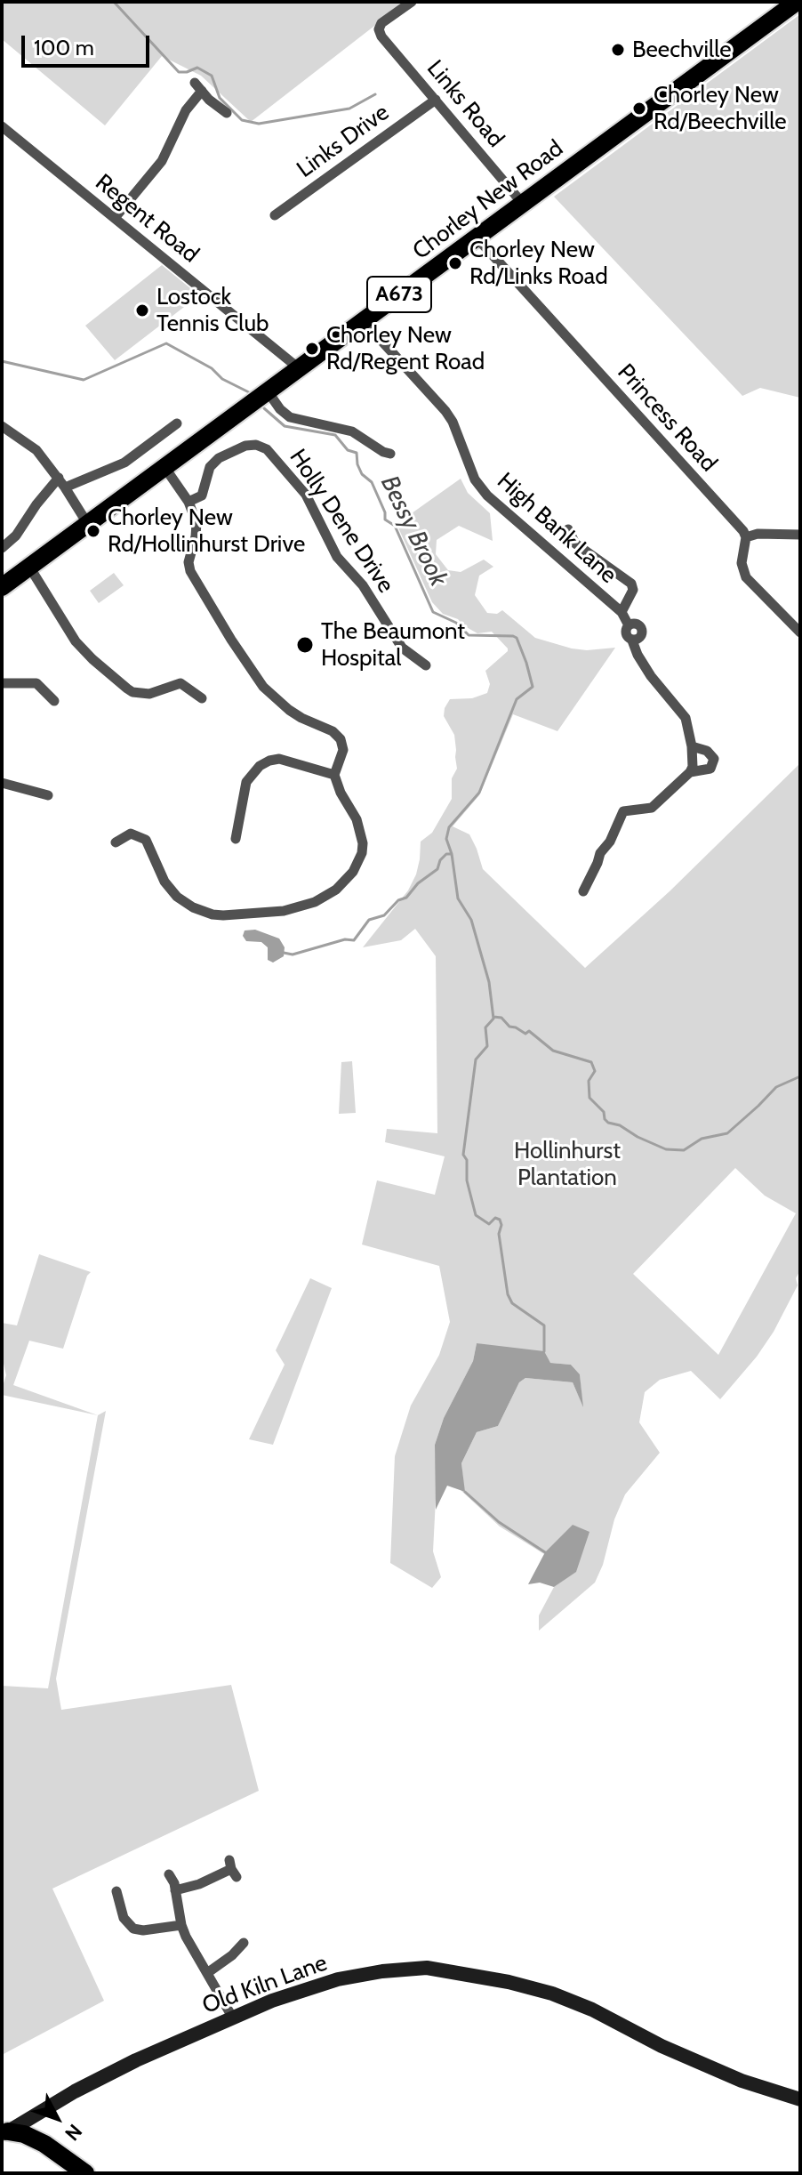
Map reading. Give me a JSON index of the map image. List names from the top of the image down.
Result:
{
  "streets": {
    "highway": ["Chorley New Road", "A673"],
    "main road": ["Old Kiln Lane"],
    "street": [
      "Links Road",
      "Links Drive",
      "Regent Road",
      "Princess Road",
      "Holly Dene Drive",
      "High Bank Lane"
    ]
  },
  "crossings": [
    ["Links Road", "Links Drive"],
    ["Links Road", "Chorley New Road"],
    ["Chorley New Road", "Regent Road"],
    ["Chorley New Road", "Princess Road"],
    ["Chorley New Road", "High Bank Lane"]
  ],
  "water": ["Bessy Brook"],
  "parks": ["Hollinhurst Plantation"],
  "places": [
    "Beechville",
    "Chorley New Rd/Beechville",
    "Chorley New Rd/Links Road",
    "Lostock Tennis Club",
    "Chorley New Rd/Regent Road",
    "Chorley New Rd/Hollinhurst Drive",
    "The Beaumont Hospital"
  ],
  "scale_bar": "100 m",
  "north": "bottom right"
}
